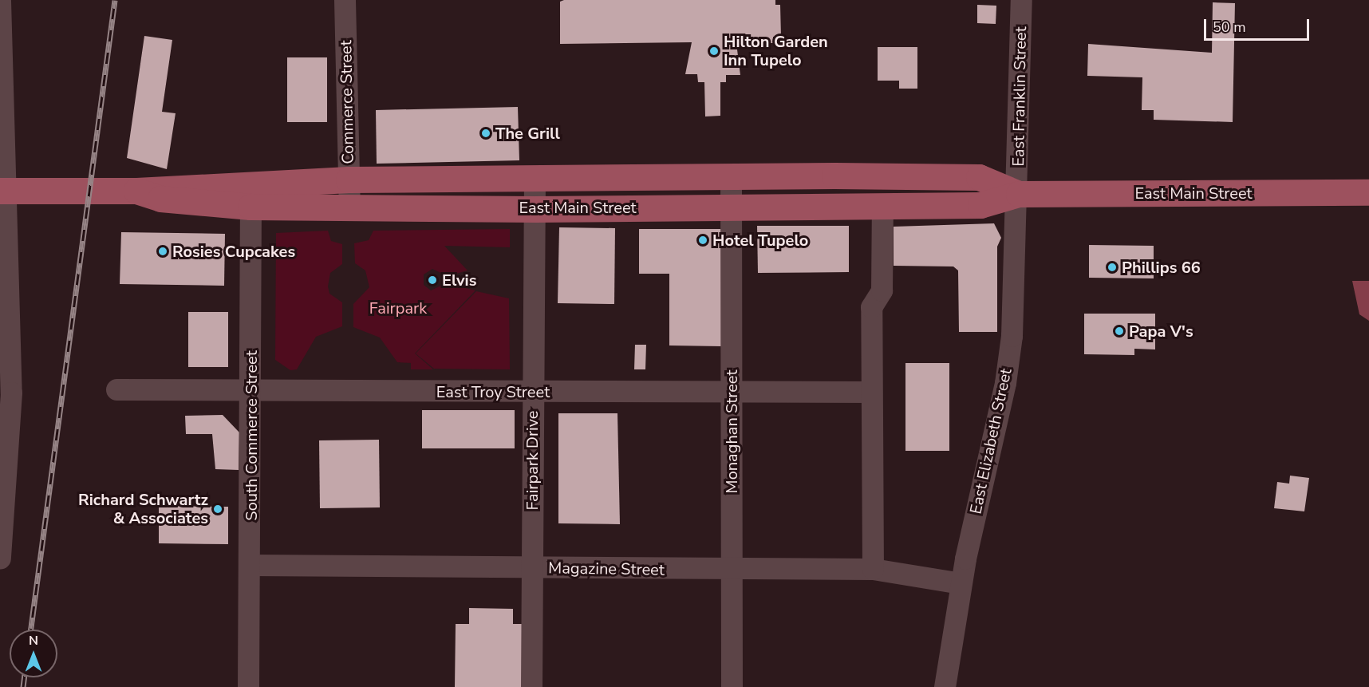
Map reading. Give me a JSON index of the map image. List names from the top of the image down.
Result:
{
  "streets": {
    "main road": ["East Main Street"],
    "street": [
      "East Franklin Street",
      "Commerce Street",
      "East Troy Street",
      "Monaghan Street",
      "South Commerce Street",
      "East Elizabeth Street",
      "Fairpark Drive",
      "Magazine Street"
    ]
  },
  "crossings": [
    ["East Franklin Street", "East Main Street"],
    ["East Franklin Street", "East Elizabeth Street"],
    ["Commerce Street", "East Main Street"],
    ["East Main Street", "Monaghan Street"],
    ["East Main Street", "South Commerce Street"],
    ["East Main Street", "East Elizabeth Street"],
    ["East Main Street", "Fairpark Drive"],
    ["East Troy Street", "Monaghan Street"],
    ["East Troy Street", "South Commerce Street"],
    ["East Troy Street", "Fairpark Drive"],
    ["Monaghan Street", "Magazine Street"],
    ["South Commerce Street", "Magazine Street"],
    ["East Elizabeth Street", "Magazine Street"],
    ["Fairpark Drive", "Magazine Street"]
  ],
  "parks": ["Fairpark"],
  "places": [
    "Hilton Garden Inn Tupelo",
    "The Grill",
    "Hotel Tupelo",
    "Rosies Cupcakes",
    "Phillips 66",
    "Elvis",
    "Papa V's",
    "Richard Schwartz & Associates"
  ],
  "scale_bar": "50 m",
  "north": "top"
}
